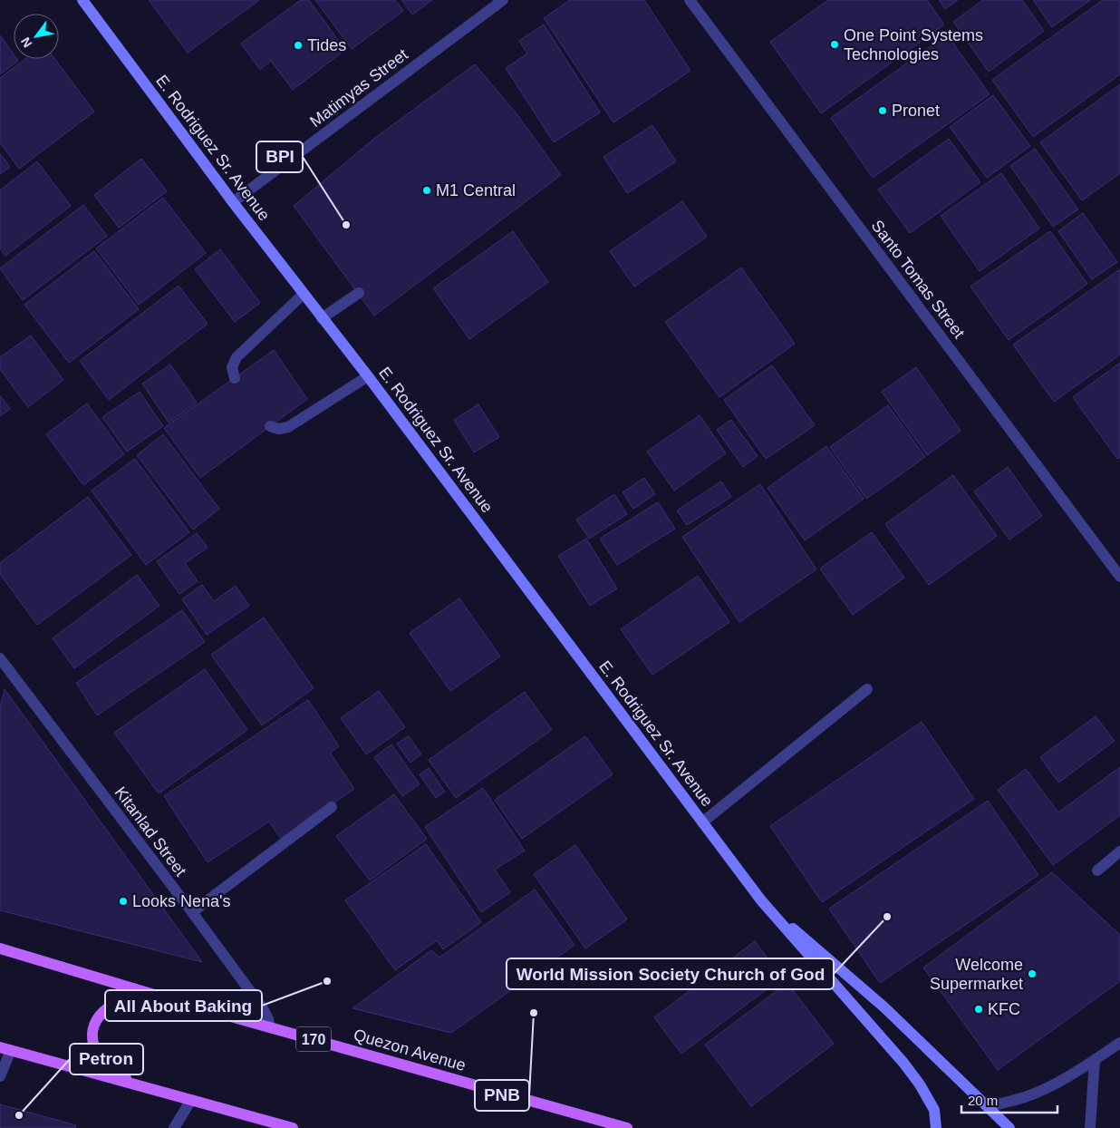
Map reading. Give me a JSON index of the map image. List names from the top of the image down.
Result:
{
  "streets": {
    "main road": ["E. Rodriguez Sr. Avenue", "170", "Quezon Avenue"],
    "street": ["Matimyas Street", "Santo Tomas Street", "Kitanlad Street"]
  },
  "crossings": [
    ["Matimyas Street", "E. Rodriguez Sr. Avenue"],
    ["Kitanlad Street", "Quezon Avenue"]
  ],
  "places": [
    "One Point Systems Technologies",
    "Tides",
    "Pronet",
    "M1 Central",
    "BPI",
    "Looks Nena's",
    "World Mission Society Church of God",
    "Welcome Supermarket",
    "All About Baking",
    "KFC",
    "PNB",
    "Petron"
  ],
  "scale_bar": "20 m",
  "north": "bottom left"
}
